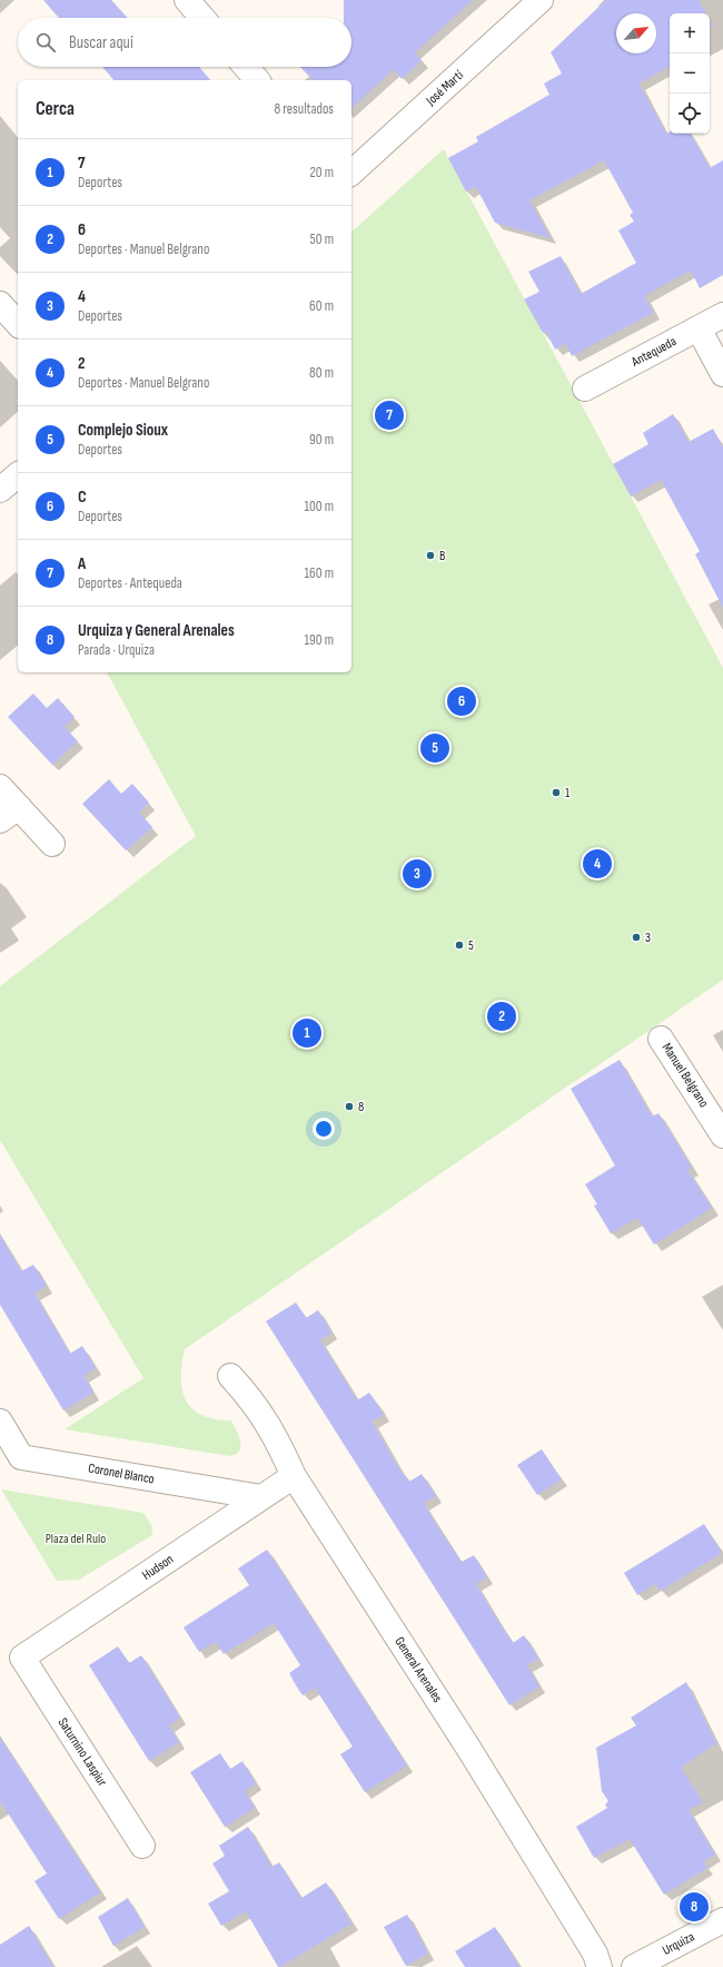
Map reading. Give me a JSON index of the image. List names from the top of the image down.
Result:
{
  "streets": {
    "street": [
      "José Martí",
      "Antequeda",
      "Manuel Belgrano",
      "Coronel Blanco",
      "Hudson",
      "General Arenales",
      "Saturnino Laspiur",
      "Urquiza"
    ]
  },
  "crossings": [
    ["Coronel Blanco", "Hudson"],
    ["Hudson", "General Arenales"],
    ["Hudson", "Saturnino Laspiur"]
  ],
  "parks": ["Plaza del Rulo"],
  "places": [
    "B",
    "1",
    "3",
    "5",
    "8"
  ],
  "north": "top right",
  "page": {
    "map_buttons": ["+", "−"],
    "search": "Buscar aquí",
    "heading": ["Cerca", "8 resultados"],
    "list": [
      {
        "mark": "1",
        "name": "7",
        "note": "Deportes",
        "value": "20 m"
      },
      {
        "mark": "2",
        "name": "6",
        "note": "Deportes · Manuel Belgrano",
        "value": "50 m"
      },
      {
        "mark": "3",
        "name": "4",
        "note": "Deportes",
        "value": "60 m"
      },
      {
        "mark": "4",
        "name": "2",
        "note": "Deportes · Manuel Belgrano",
        "value": "80 m"
      },
      {
        "mark": "5",
        "name": "Complejo Sioux",
        "note": "Deportes",
        "value": "90 m"
      },
      {
        "mark": "6",
        "name": "C",
        "note": "Deportes",
        "value": "100 m"
      },
      {
        "mark": "7",
        "name": "A",
        "note": "Deportes · Antequeda",
        "value": "160 m"
      },
      {
        "mark": "8",
        "name": "Urquiza y General Arenales",
        "note": "Parada · Urquiza",
        "value": "190 m"
      }
    ],
    "pins": [
      "7",
      "6",
      "5",
      "4",
      "3",
      "2",
      "1",
      "8"
    ]
  }
}
